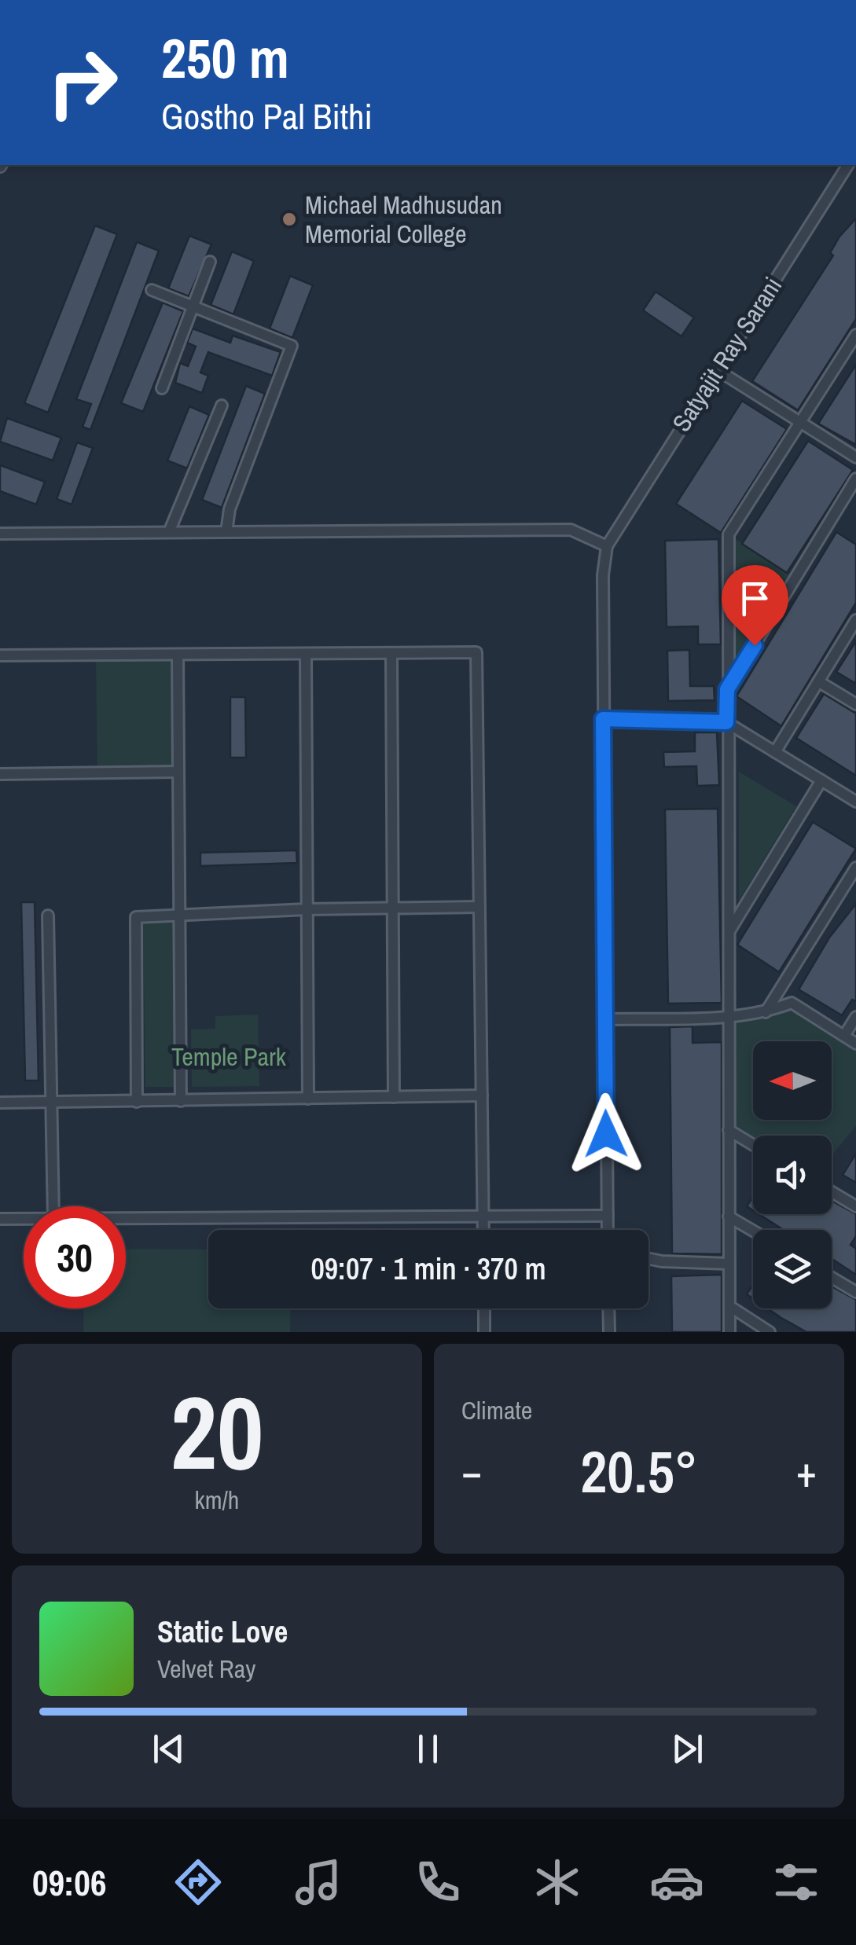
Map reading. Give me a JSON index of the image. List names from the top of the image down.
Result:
{
  "streets": {
    "street": ["Satyajit Ray Sarani"]
  },
  "parks": ["Temple Park"],
  "places": ["Michael Madhusudan Memorial College"],
  "north": "left",
  "page": {
    "turn": ["250 m", "Gostho Pal Bithi"],
    "limit": "30",
    "trip": "09:07 · 1 min · 370 m",
    "tile": [
      ["20", "km/h"],
      "Climate"
    ],
    "heat": ["−", "20.5°", "+"],
    "song": ["Static Love", "Velvet Ray"],
    "tabs": "09:06"
  }
}
